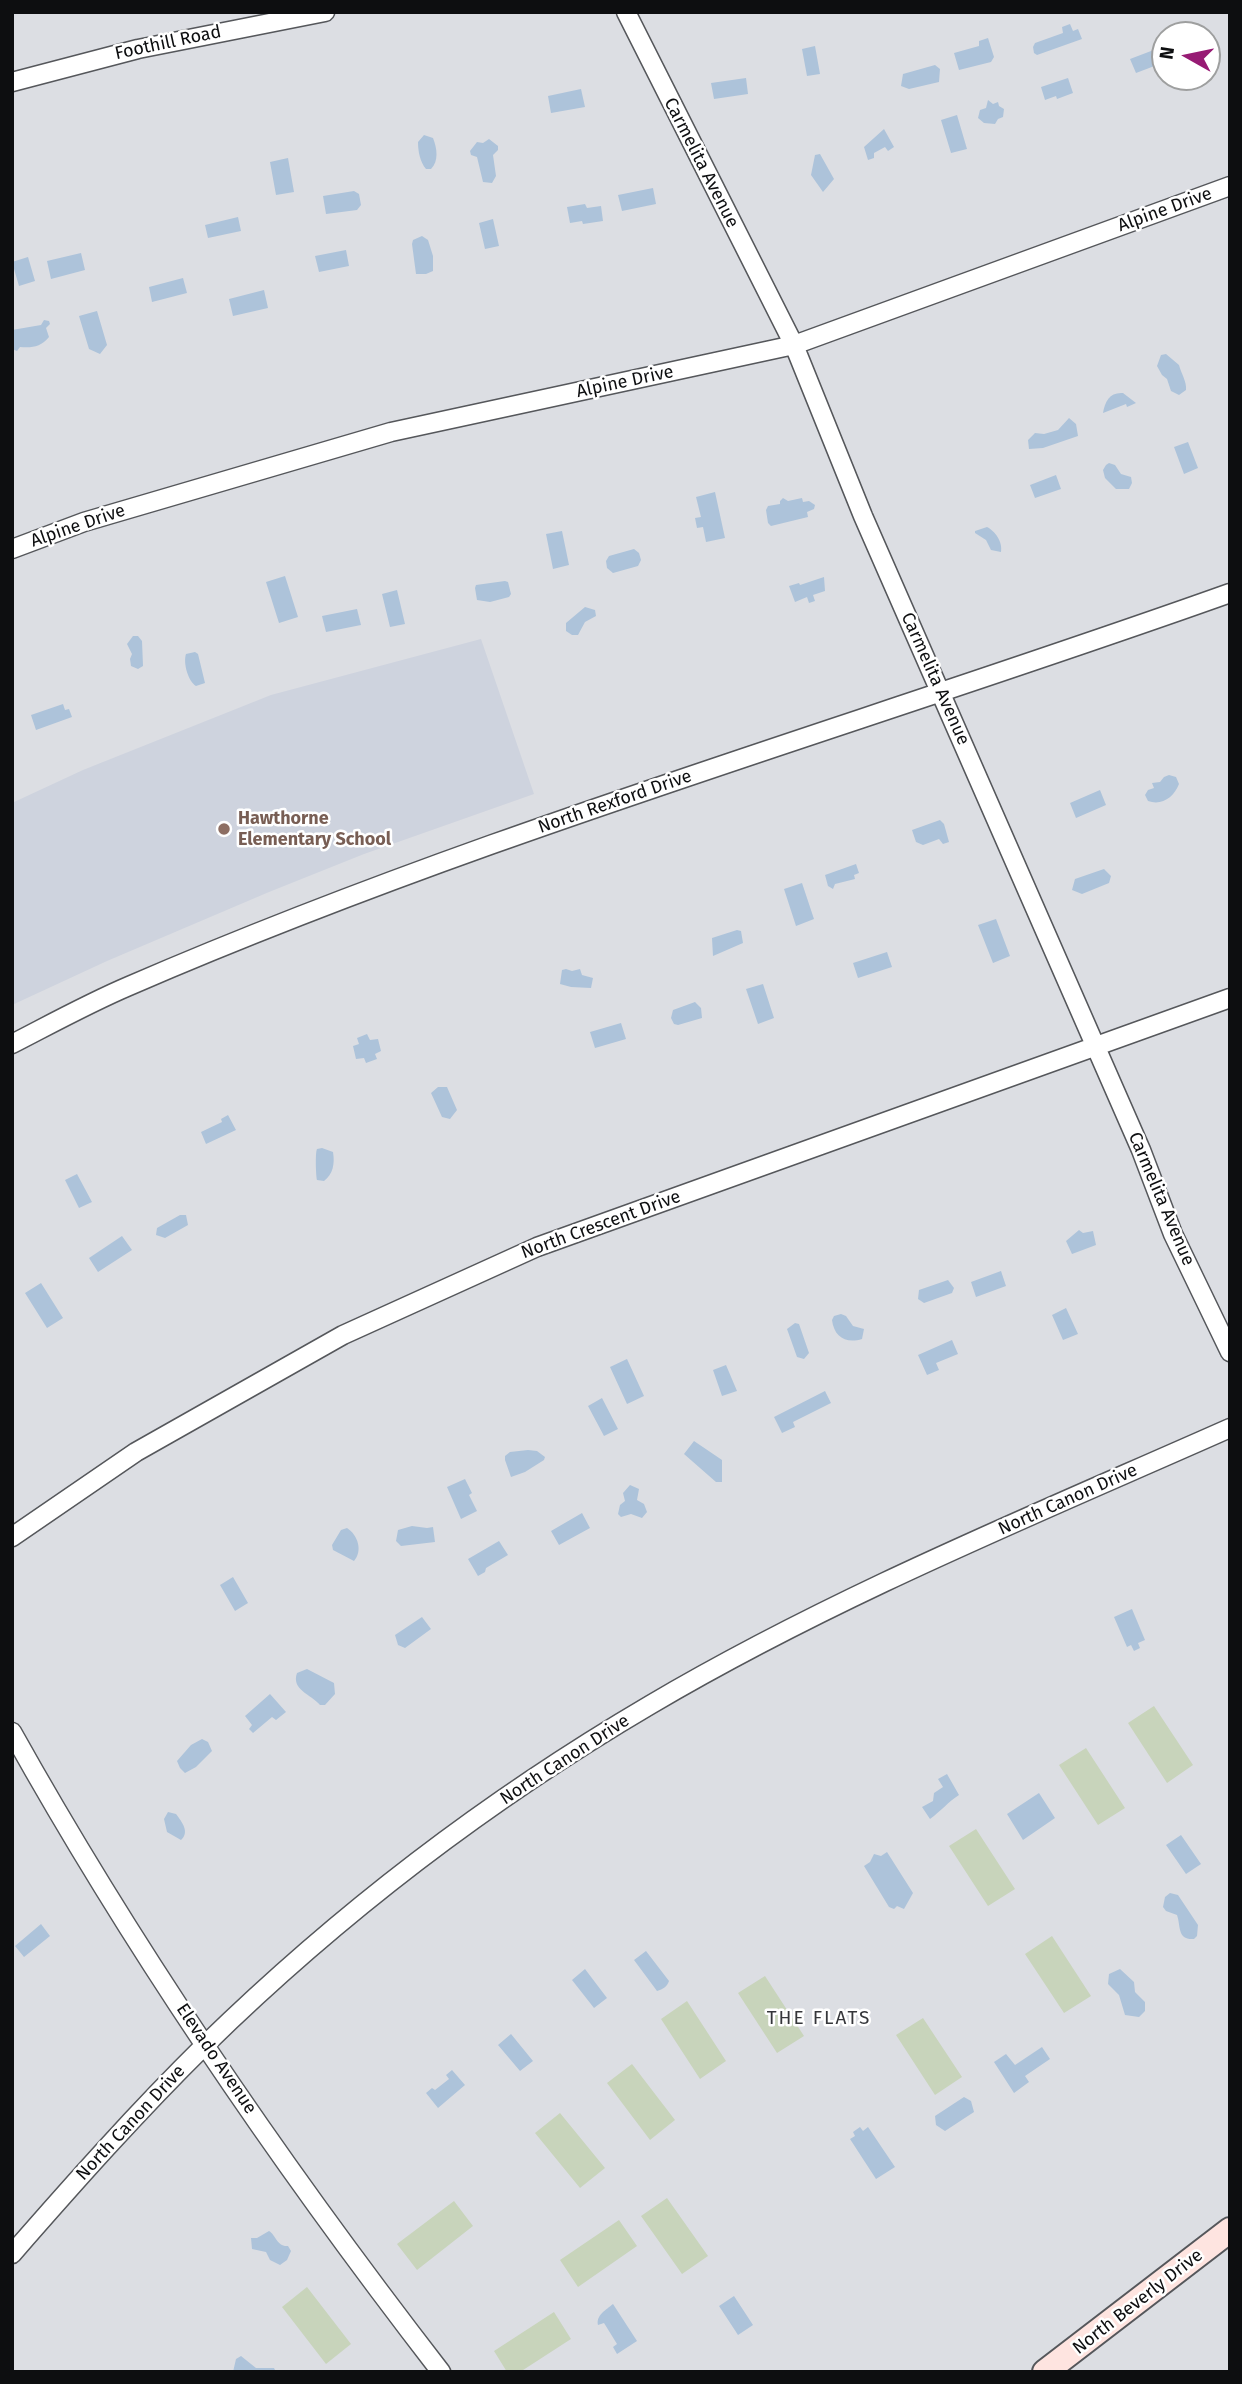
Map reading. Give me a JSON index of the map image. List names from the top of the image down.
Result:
{
  "streets": {
    "street": [
      "Foothill Road",
      "Carmelita Avenue",
      "Alpine Drive",
      "North Rexford Drive",
      "North Crescent Drive",
      "North Canon Drive",
      "Elevado Avenue",
      "North Beverly Drive"
    ]
  },
  "crossings": [
    ["Carmelita Avenue", "Alpine Drive"],
    ["Carmelita Avenue", "North Rexford Drive"],
    ["Carmelita Avenue", "North Crescent Drive"],
    ["North Canon Drive", "Elevado Avenue"]
  ],
  "districts": ["THE FLATS"],
  "places": ["Hawthorne Elementary School"],
  "north": "left"
}
